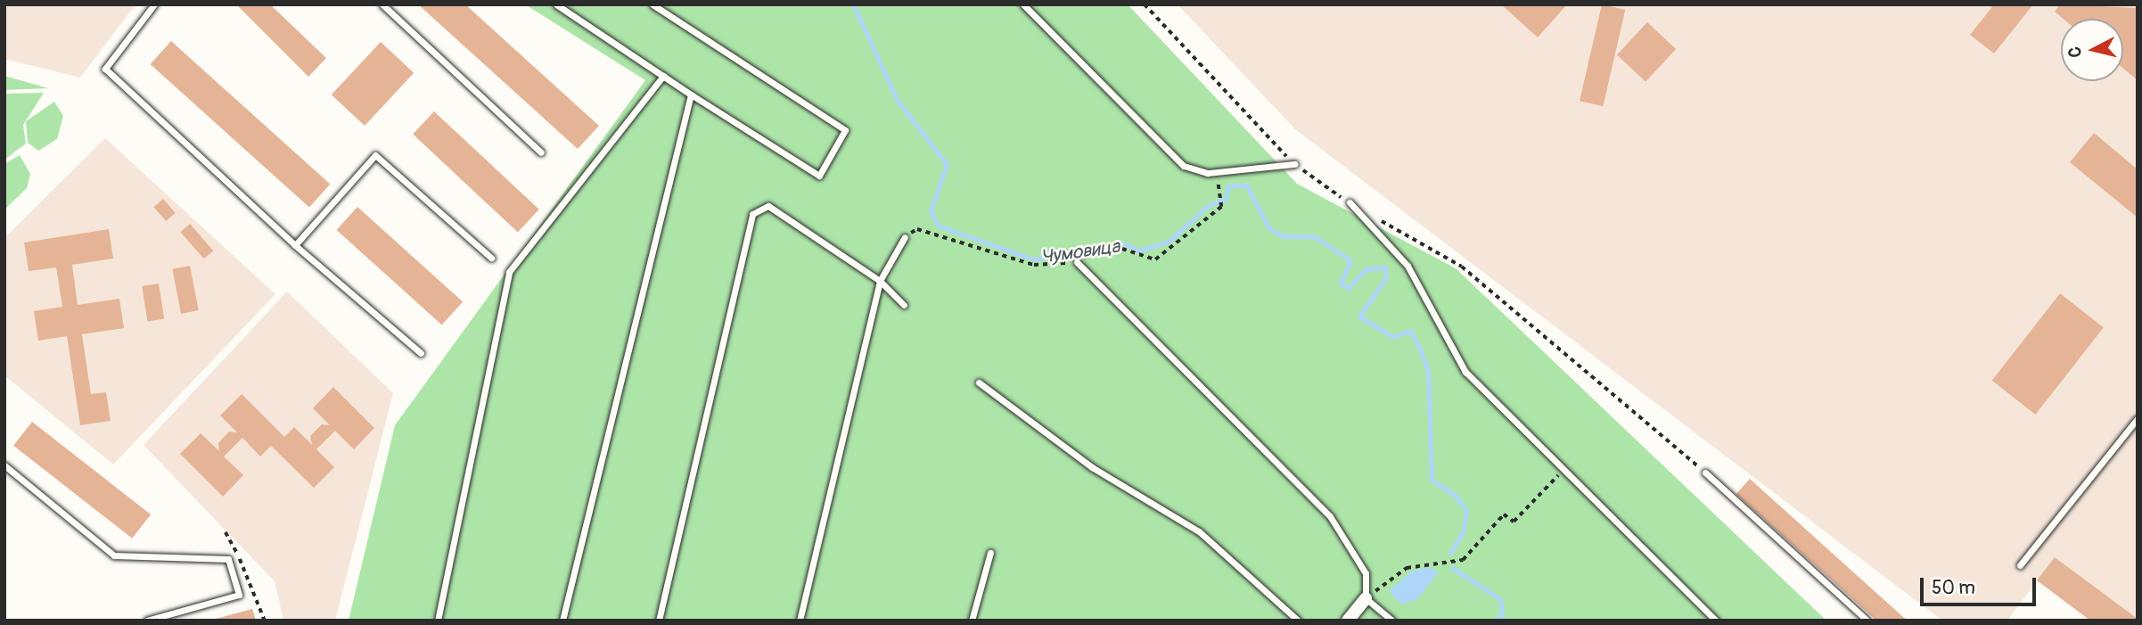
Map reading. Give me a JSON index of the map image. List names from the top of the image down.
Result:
{
  "water": ["Чумовица"],
  "scale_bar": "50 m",
  "north": "left"
}
